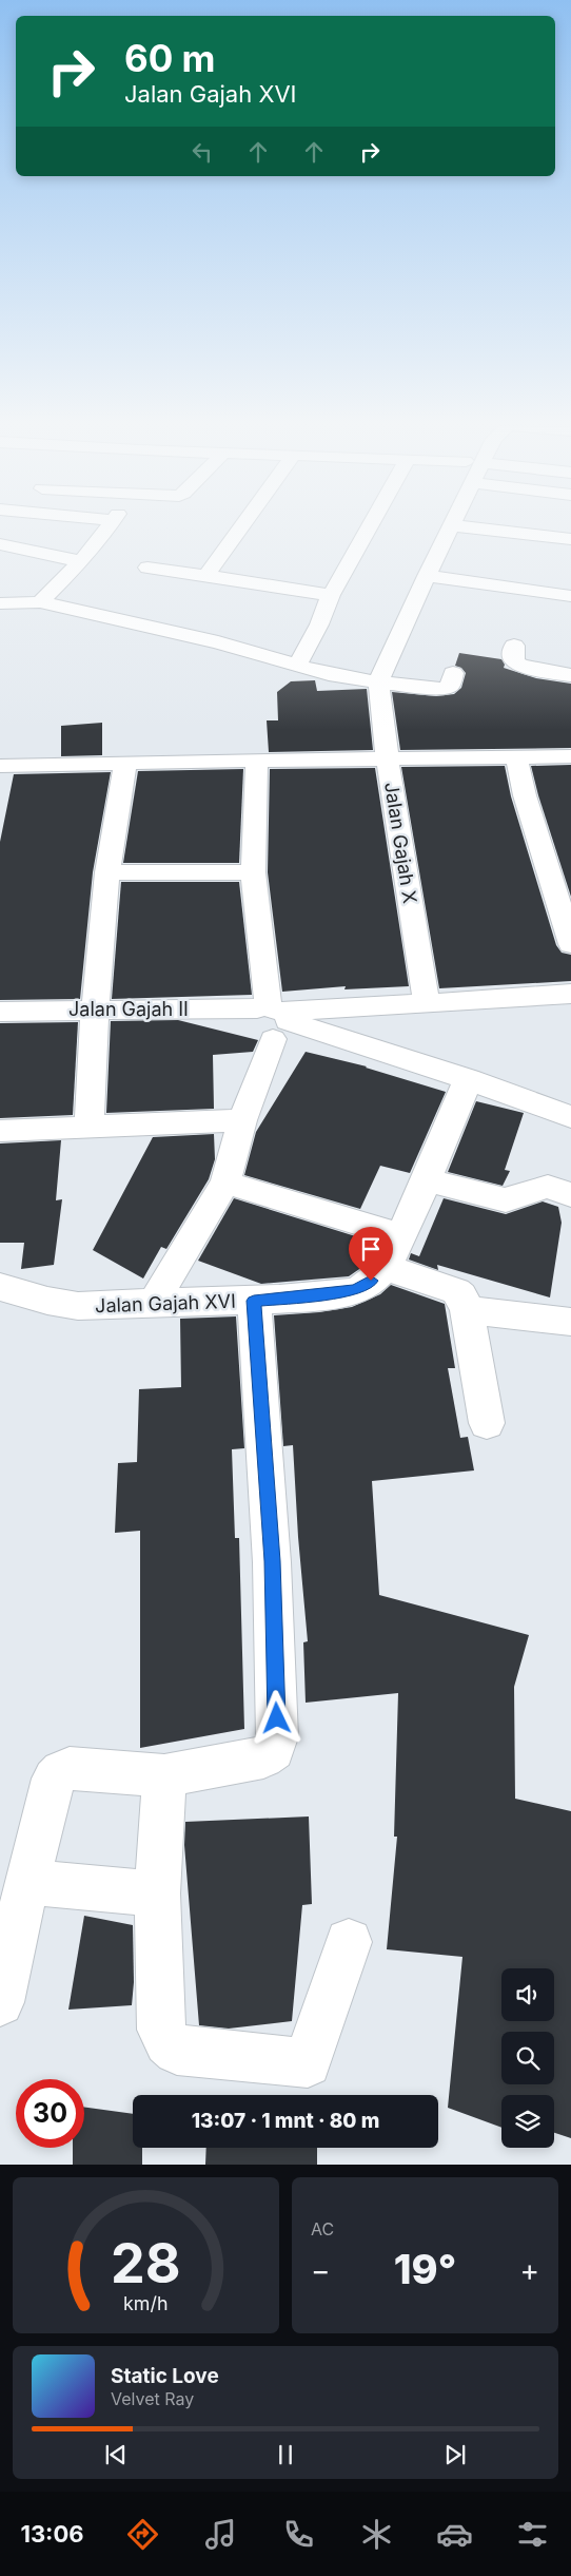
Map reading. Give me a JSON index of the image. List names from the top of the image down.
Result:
{
  "streets": {
    "street": ["Jalan Gajah X", "Jalan Gajah II", "Jalan Gajah XVI"]
  },
  "page": {
    "turn": ["60 m", "Jalan Gajah XVI"],
    "limit": "30",
    "trip": "13:07 · 1 mnt · 80 m",
    "tile": "AC",
    "heat": ["−", "19°", "+"],
    "song": ["Static Love", "Velvet Ray"],
    "tabs": "13:06",
    "gauge": ["28", "km/h"]
  }
}
